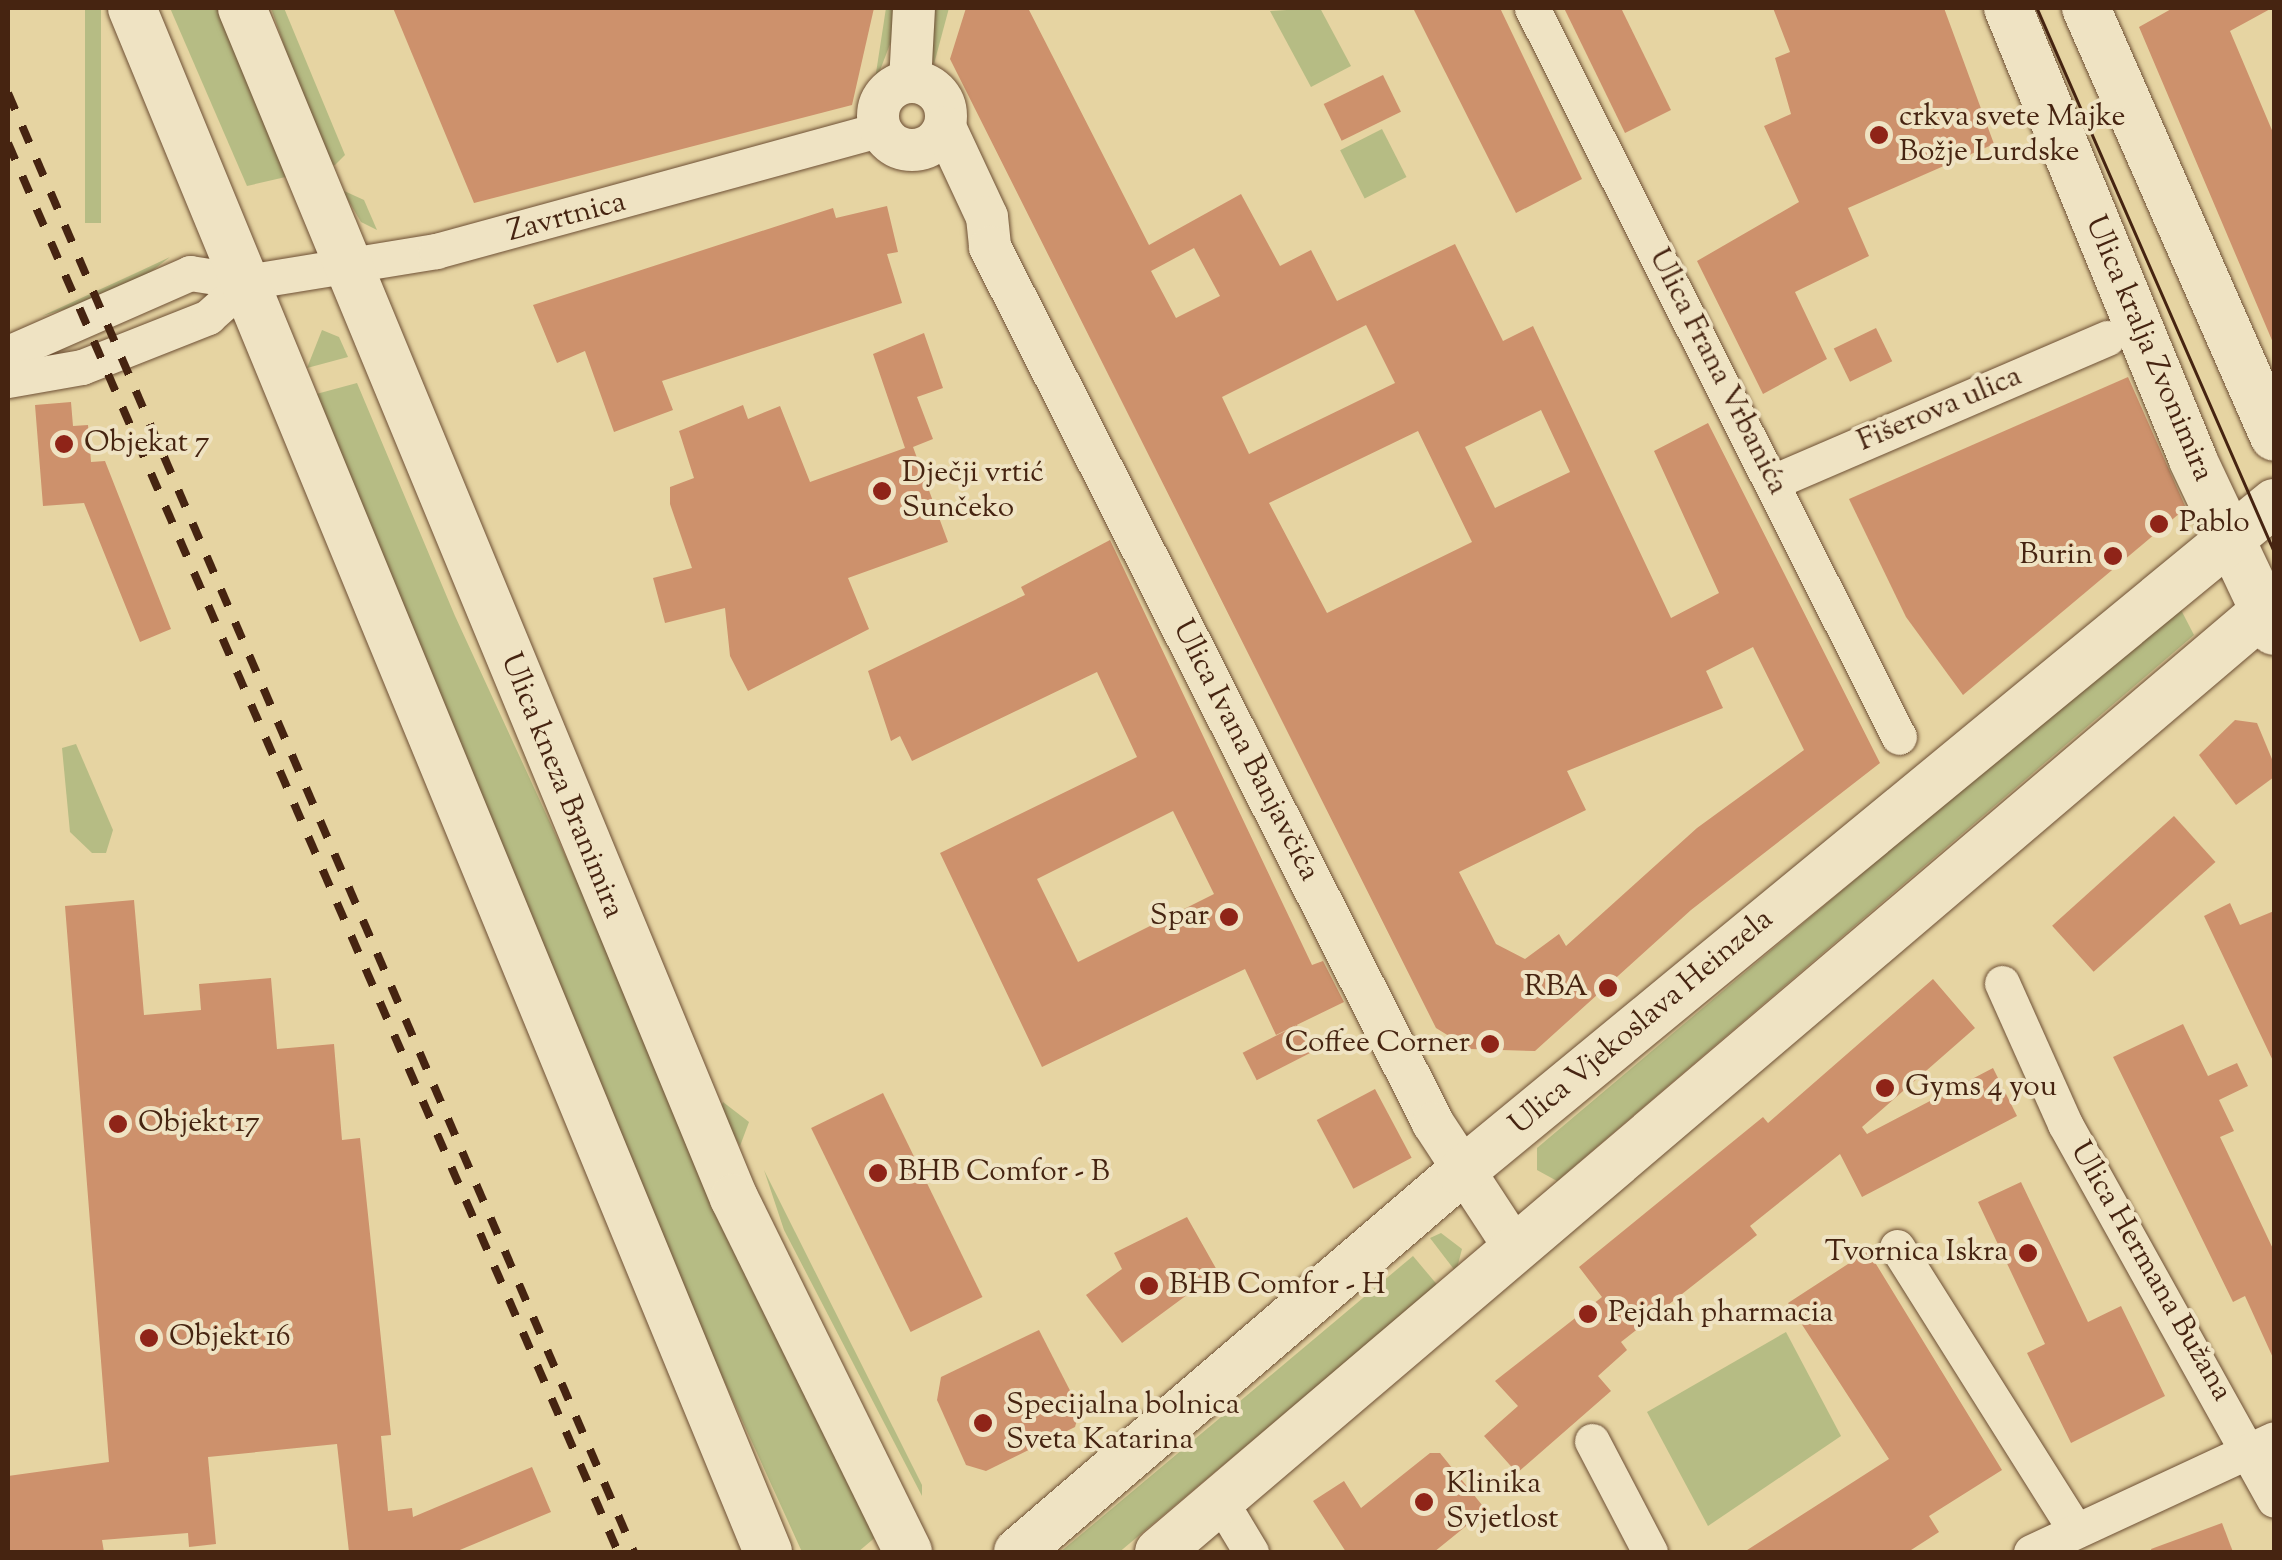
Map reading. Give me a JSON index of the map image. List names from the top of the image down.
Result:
{
  "streets": {
    "main road": ["Ulica kralja Zvonimira", "Ulica kneza Branimira", "Ulica Vjekoslava Heinzela"],
    "street": [
      "Zavrtnica",
      "Ulica Frana Vrbanića",
      "Fišerova ulica",
      "Ulica Ivana Banjavčića",
      "Ulica Hermana Bužana"
    ]
  },
  "crossings": [
    ["Zavrtnica", "Ulica Ivana Banjavčića"],
    ["Zavrtnica", "Ulica kneza Branimira"],
    ["Ulica kralja Zvonimira", "Ulica Vjekoslava Heinzela"],
    ["Ulica Frana Vrbanića", "Fišerova ulica"],
    ["Ulica Ivana Banjavčića", "Ulica Vjekoslava Heinzela"]
  ],
  "places": [
    "crkva svete Majke Božje Lurdske",
    "Objekat 7",
    "Dječji vrtić Sunčeko",
    "Pablo",
    "Burin",
    "Spar",
    "RBA",
    "Coffee Corner",
    "Gyms 4 you",
    "Objekt 17",
    "BHB Comfor - B",
    "Tvornica Iskra",
    "BHB Comfor - H",
    "Pejdah pharmacia",
    "Objekt 16",
    "Specijalna bolnica Sveta Katarina",
    "Klinika Svjetlost"
  ]
}
